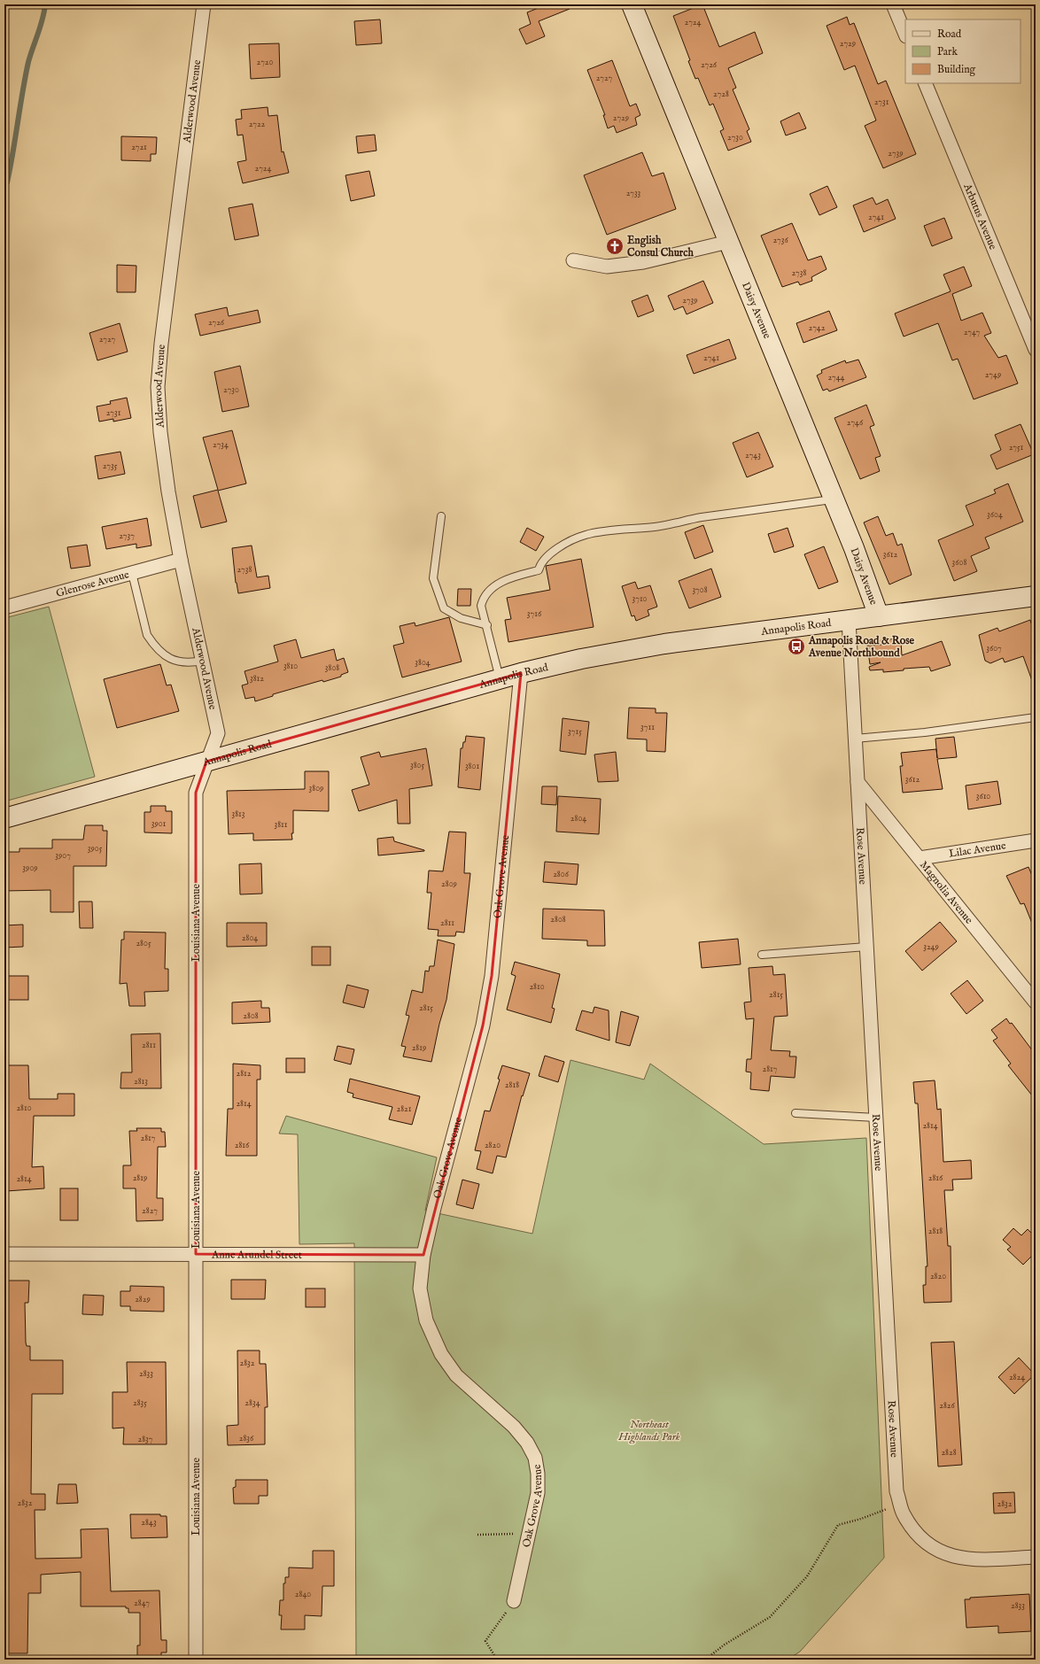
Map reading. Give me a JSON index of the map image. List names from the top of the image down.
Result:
{
  "streets": {
    "main road": ["Daisy Avenue", "Annapolis Road"],
    "street": [
      "Alderwood Avenue",
      "Arbutus Avenue",
      "Glenrose Avenue",
      "Lilac Avenue",
      "Rose Avenue",
      "Oak Grove Avenue",
      "Magnolia Avenue",
      "Louisiana Avenue",
      "Anne Arundel Street"
    ]
  },
  "crossings": [
    ["Alderwood Avenue", "Glenrose Avenue"],
    ["Alderwood Avenue", "Annapolis Road"],
    ["Alderwood Avenue", "Louisiana Avenue"],
    ["Daisy Avenue", "Annapolis Road"],
    ["Annapolis Road", "Rose Avenue"],
    ["Annapolis Road", "Oak Grove Avenue"],
    ["Annapolis Road", "Louisiana Avenue"],
    ["Lilac Avenue", "Magnolia Avenue"],
    ["Rose Avenue", "Magnolia Avenue"],
    ["Oak Grove Avenue", "Anne Arundel Street"],
    ["Louisiana Avenue", "Anne Arundel Street"]
  ],
  "parks": ["Northeast Highlands Park"],
  "places": {
    "church": ["English Consul Church"],
    "bus stop": ["Annapolis Road & Rose Avenue Northbound"]
  },
  "house_numbers": [
    "2724",
    "2729",
    "2720",
    "2726",
    "2727",
    "2728",
    "2731",
    "2729",
    "2722",
    "2730",
    "2721",
    "2739",
    "2724",
    "2733",
    "2741",
    "2736",
    "2738",
    "2739",
    "2726",
    "2742",
    "2747",
    "2727",
    "2741",
    "2749",
    "2744",
    "2730",
    "2731",
    "2746",
    "2734",
    "2751",
    "2743",
    "2735",
    "3604",
    "2737",
    "3612",
    "3608",
    "2738",
    "3708",
    "3710",
    "3716",
    "3607",
    "3804",
    "3810",
    "3808",
    "3812",
    "3711",
    "3715",
    "3805",
    "3801",
    "3612",
    "3809",
    "3610",
    "3813",
    "2804",
    "3901",
    "3811",
    "3905",
    "3907",
    "3909",
    "2806",
    "2809",
    "2808",
    "2811",
    "2804",
    "2805",
    "3249",
    "2810",
    "2815",
    "2815",
    "2808",
    "2811",
    "2819",
    "2817",
    "2812",
    "2813",
    "2818",
    "2814",
    "2810",
    "2821",
    "2814",
    "2817",
    "2816",
    "2820",
    "2819",
    "2816",
    "2814",
    "2827",
    "2818",
    "2820",
    "2829",
    "2832",
    "2833",
    "2824",
    "2835",
    "2834",
    "2826",
    "2836",
    "2837",
    "2828",
    "2832",
    "2832",
    "2843",
    "2840",
    "2847",
    "2833"
  ],
  "legend": ["Road", "Park", "Building"]
}
